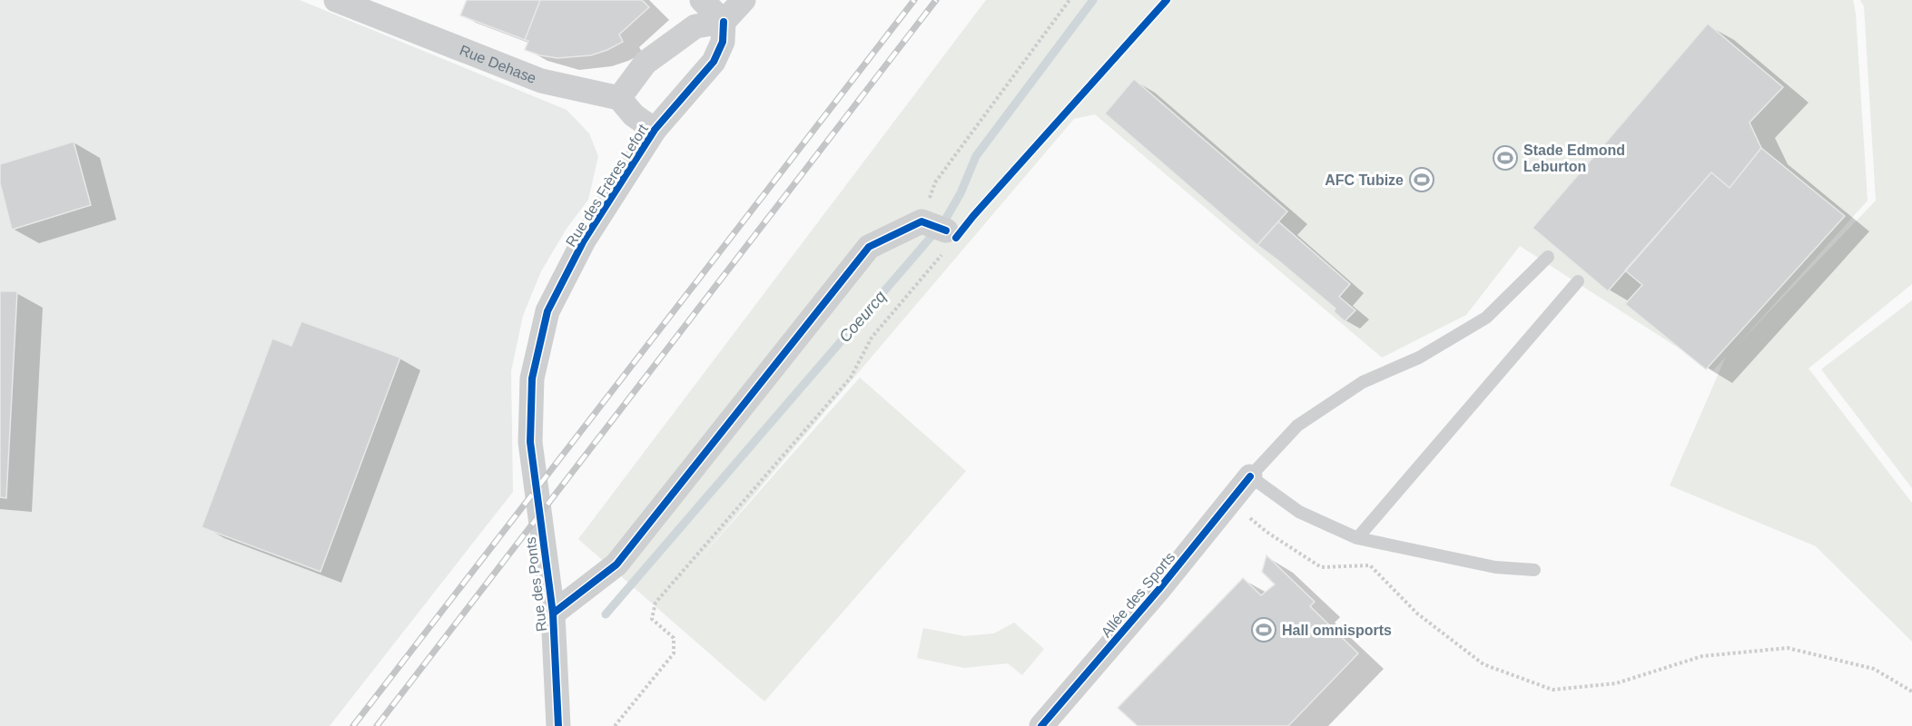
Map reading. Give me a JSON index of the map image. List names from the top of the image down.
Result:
{
  "streets": {
    "street": [
      "Rue Dehase",
      "Rue des Frères Lefort",
      "Rue des Ponts",
      "Allée des Sports"
    ]
  },
  "crossings": [
    ["Rue des Frères Lefort", "Rue des Ponts"]
  ],
  "water": ["Coeurcq"],
  "places": {
    "sports": ["Stade Edmond Leburton", "AFC Tubize", "Hall omnisports"]
  }
}
